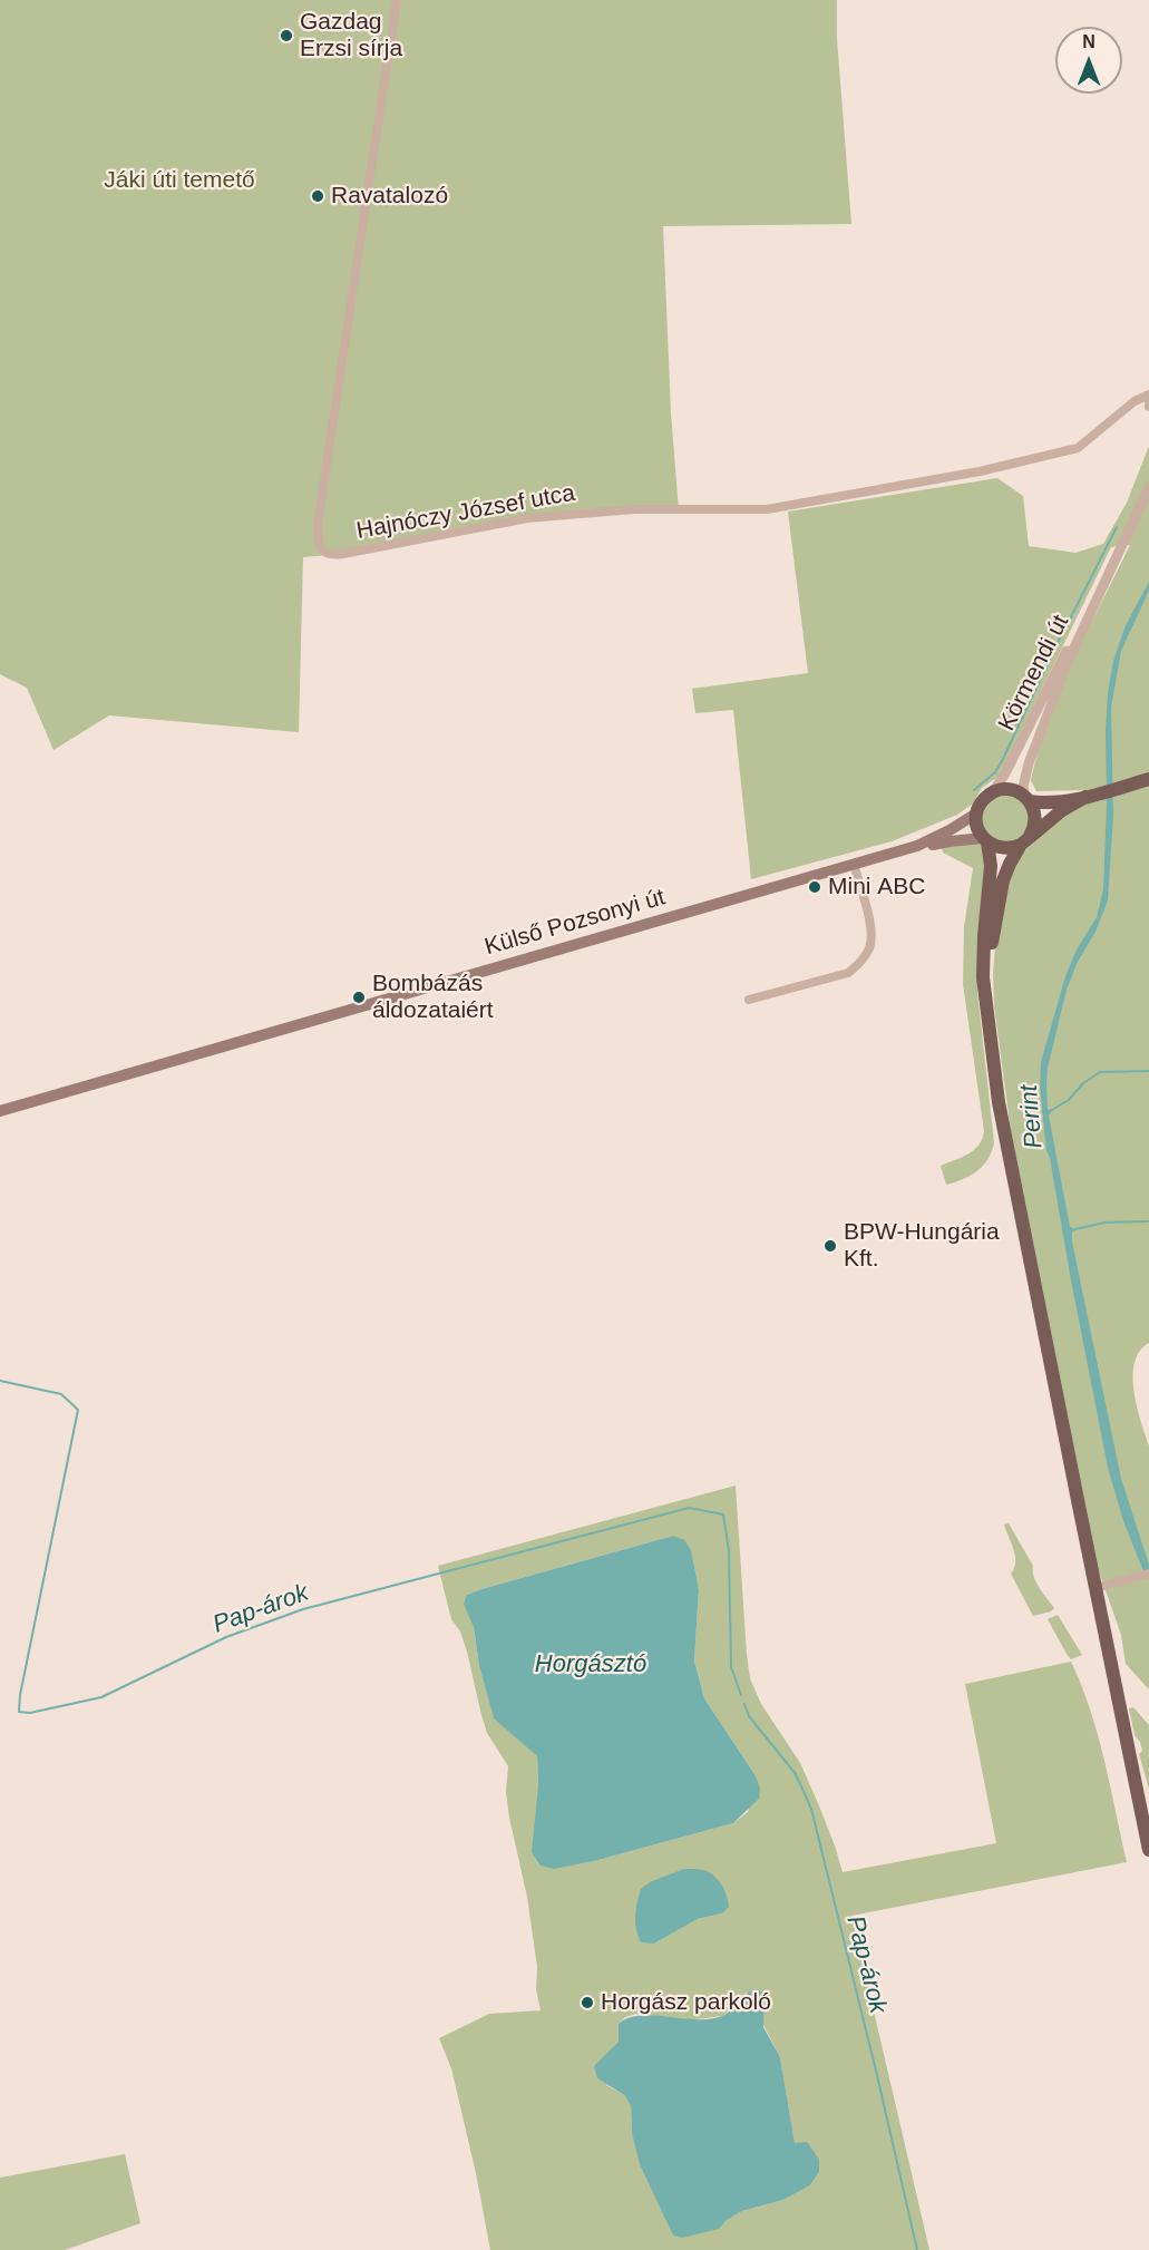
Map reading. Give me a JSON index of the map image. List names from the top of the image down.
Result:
{
  "streets": {
    "main road": ["Külső Pozsonyi út"],
    "street": ["Hajnóczy József utca", "Körmendi út"]
  },
  "water": ["Perint", "Pap-árok", "Horgásztó"],
  "parks": ["Jáki úti temető"],
  "places": [
    "Gazdag Erzsi sírja",
    "Ravatalozó",
    "Mini ABC",
    "Bombázás áldozataiért",
    "BPW-Hungária Kft.",
    "Horgász parkoló"
  ],
  "north": "top"
}
